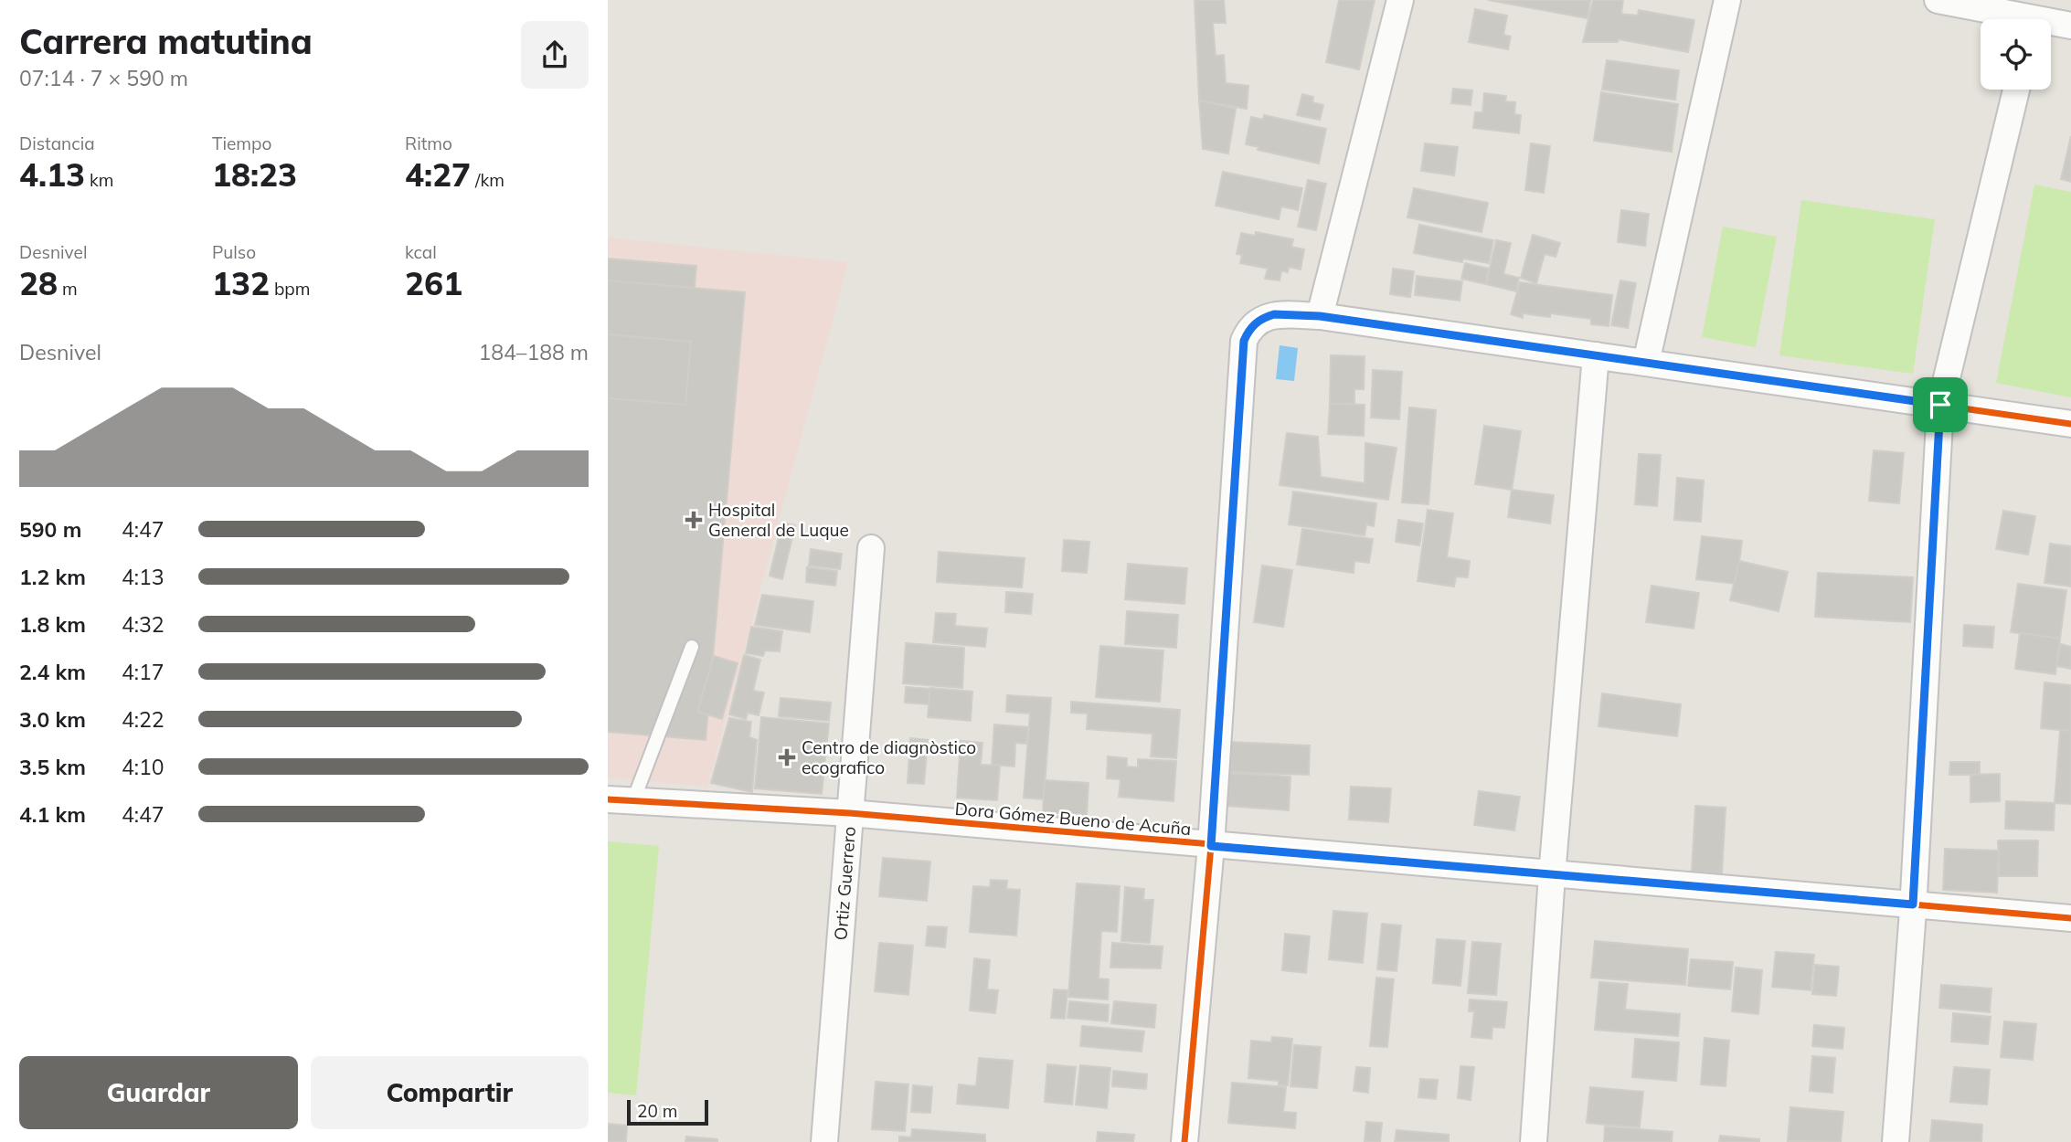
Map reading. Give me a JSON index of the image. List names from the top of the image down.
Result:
{
  "streets": {
    "street": ["Dora Gómez Bueno de Acuña", "Ortiz Guerrero"]
  },
  "crossings": [
    ["Dora Gómez Bueno de Acuña", "Ortiz Guerrero"]
  ],
  "places": {
    "health": ["Hospital General de Luque", "Centro de diagnòstico ecografico"]
  },
  "scale_bar": "20 m",
  "page": {
    "heading": ["Carrera matutina", "07:14 · 7 × 590 m"],
    "stats": [
      ["Distancia", "4.13 km"],
      ["Tiempo", "18:23"],
      ["Ritmo", "4:27 /km"],
      ["Desnivel", "28 m"],
      ["Pulso", "132 bpm"],
      ["kcal", "261"]
    ],
    "chart": ["Desnivel", "184–188 m"],
    "list": [
      {
        "name": "590 m",
        "note": "4:47"
      },
      {
        "name": "1.2 km",
        "note": "4:13"
      },
      {
        "name": "1.8 km",
        "note": "4:32"
      },
      {
        "name": "2.4 km",
        "note": "4:17"
      },
      {
        "name": "3.0 km",
        "note": "4:22"
      },
      {
        "name": "3.5 km",
        "note": "4:10"
      },
      {
        "name": "4.1 km",
        "note": "4:47"
      }
    ],
    "buttons": ["Guardar", "Compartir"],
    "scale": "20 m"
  }
}
